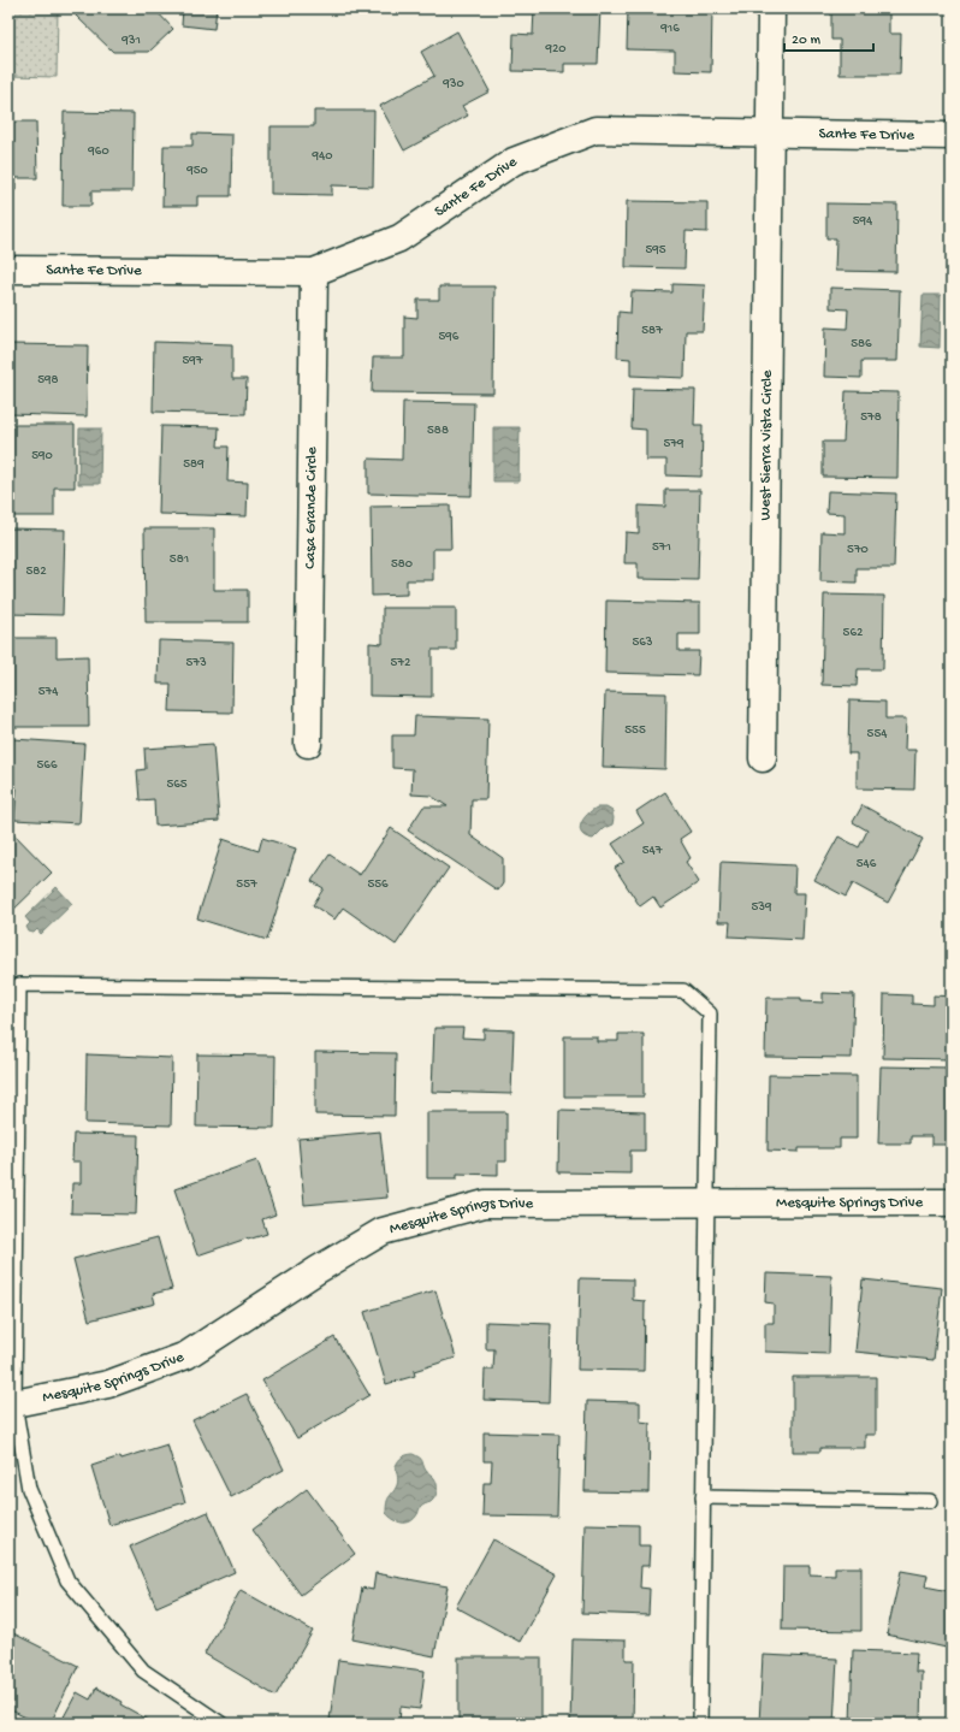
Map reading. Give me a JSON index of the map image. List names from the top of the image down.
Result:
{
  "streets": {
    "street": [
      "Sante Fe Drive",
      "West Sierra Vista Circle",
      "Casa Grande Circle",
      "Mesquite Springs Drive"
    ]
  },
  "crossings": [
    ["Sante Fe Drive", "West Sierra Vista Circle"],
    ["Sante Fe Drive", "Casa Grande Circle"]
  ],
  "house_numbers": [
    "916",
    "931",
    "920",
    "930",
    "960",
    "940",
    "950",
    "594",
    "595",
    "587",
    "596",
    "586",
    "597",
    "598",
    "578",
    "588",
    "579",
    "590",
    "589",
    "571",
    "570",
    "581",
    "580",
    "582",
    "562",
    "563",
    "573",
    "572",
    "574",
    "555",
    "554",
    "566",
    "565",
    "547",
    "546",
    "557",
    "556",
    "539"
  ],
  "scale_bar": "20 m"
}
